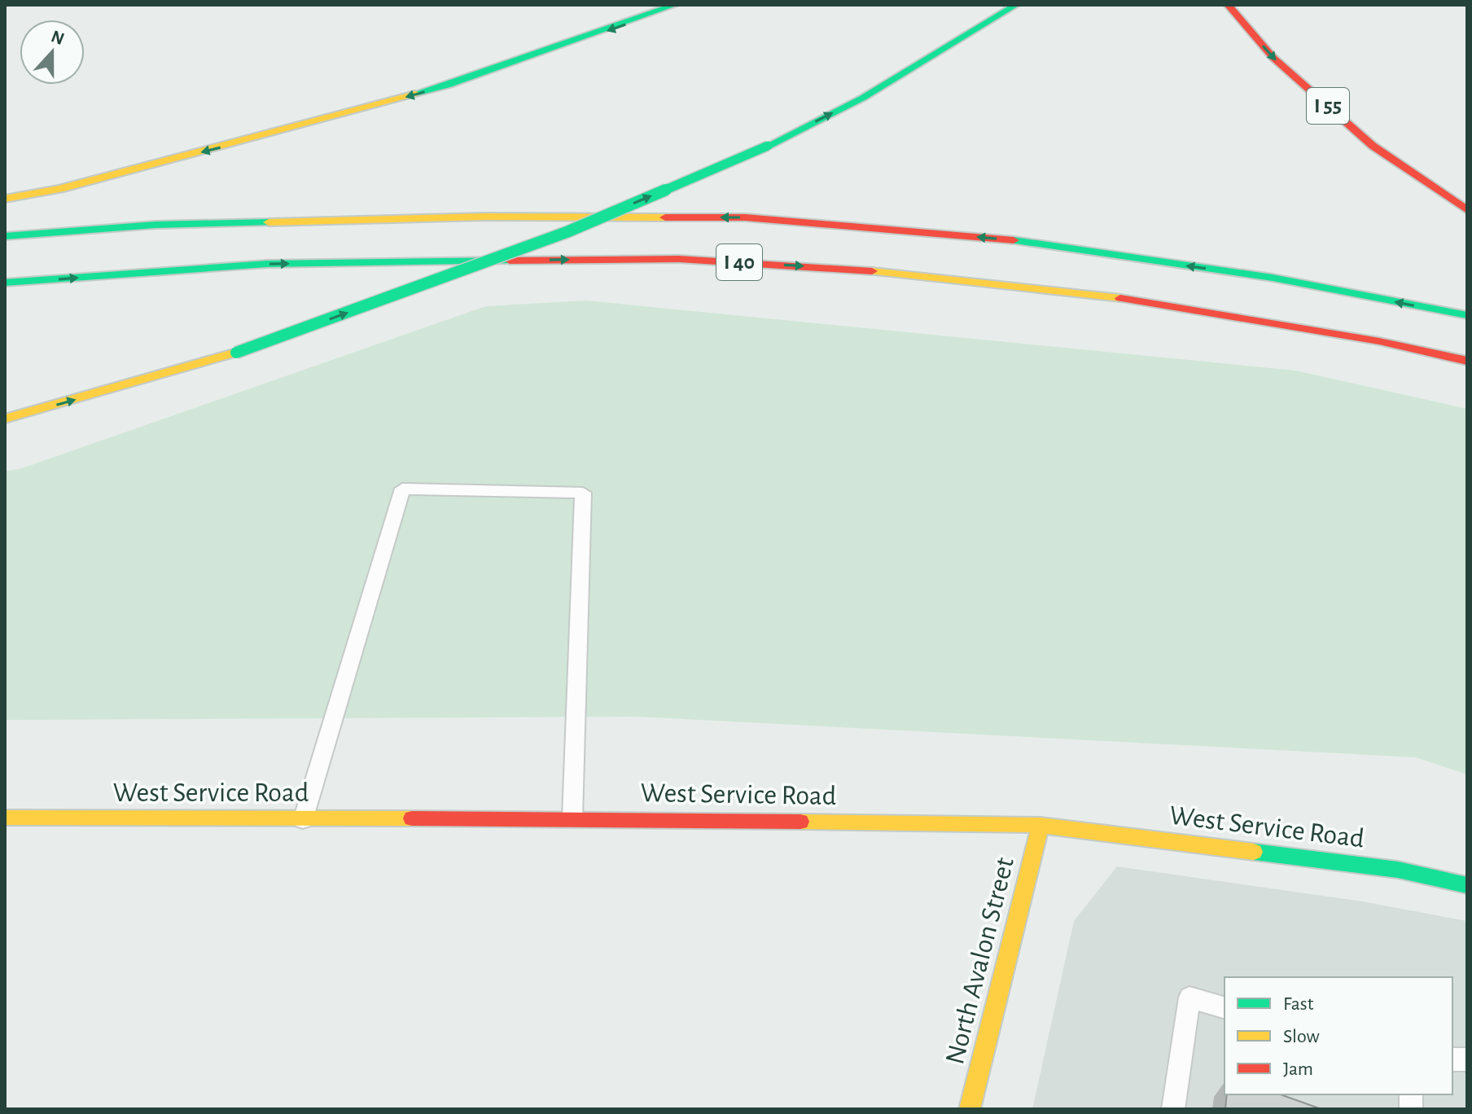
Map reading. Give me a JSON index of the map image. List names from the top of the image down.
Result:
{
  "streets": {
    "main road": [
      "I 55",
      "I 40",
      "West Service Road",
      "North Avalon Street"
    ]
  },
  "crossings": [
    ["West Service Road", "North Avalon Street"]
  ],
  "legend": ["Fast", "Slow", "Jam"],
  "north": "top"
}
